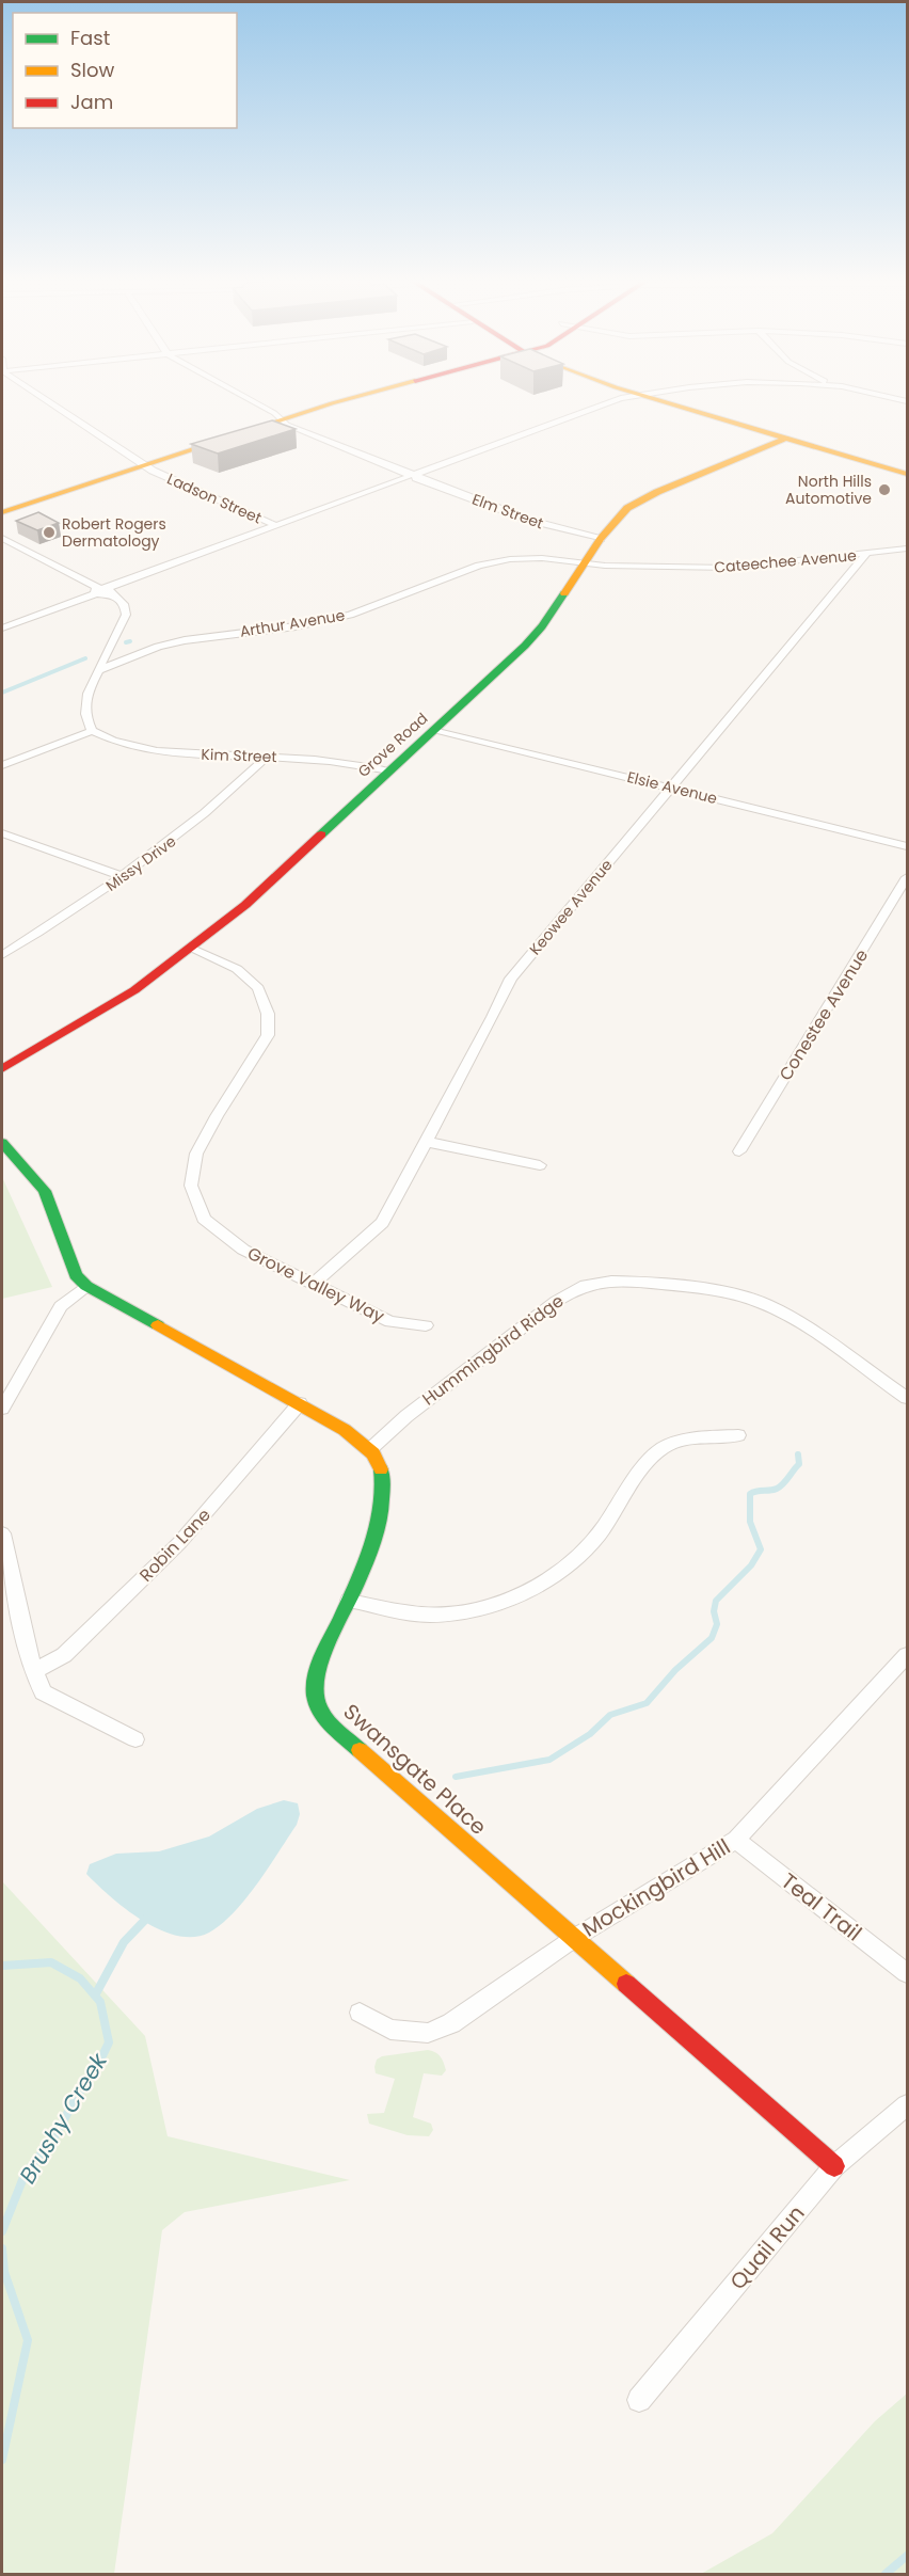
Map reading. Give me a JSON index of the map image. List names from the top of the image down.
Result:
{
  "streets": {
    "main road": ["Grove Road", "Swansgate Place"],
    "street": [
      "Ladson Street",
      "Elm Street",
      "Cateechee Avenue",
      "Arthur Avenue",
      "Kim Street",
      "Elsie Avenue",
      "Missy Drive",
      "Keowee Avenue",
      "Conestee Avenue",
      "Grove Valley Way",
      "Hummingbird Ridge",
      "Robin Lane",
      "Mockingbird Hill",
      "Teal Trail",
      "Quail Run"
    ]
  },
  "crossings": [
    ["Elm Street", "Grove Road"],
    ["Cateechee Avenue", "Arthur Avenue"],
    ["Cateechee Avenue", "Grove Road"],
    ["Cateechee Avenue", "Keowee Avenue"],
    ["Arthur Avenue", "Grove Road"],
    ["Grove Road", "Kim Street"],
    ["Grove Road", "Elsie Avenue"],
    ["Grove Road", "Grove Valley Way"],
    ["Kim Street", "Missy Drive"],
    ["Elsie Avenue", "Keowee Avenue"],
    ["Keowee Avenue", "Grove Valley Way"],
    ["Hummingbird Ridge", "Swansgate Place"],
    ["Robin Lane", "Swansgate Place"],
    ["Swansgate Place", "Mockingbird Hill"],
    ["Swansgate Place", "Quail Run"],
    ["Mockingbird Hill", "Teal Trail"]
  ],
  "water": ["Brushy Creek"],
  "places": ["North Hills Automotive", "Robert Rogers Dermatology"],
  "legend": ["Fast", "Slow", "Jam"]
}
